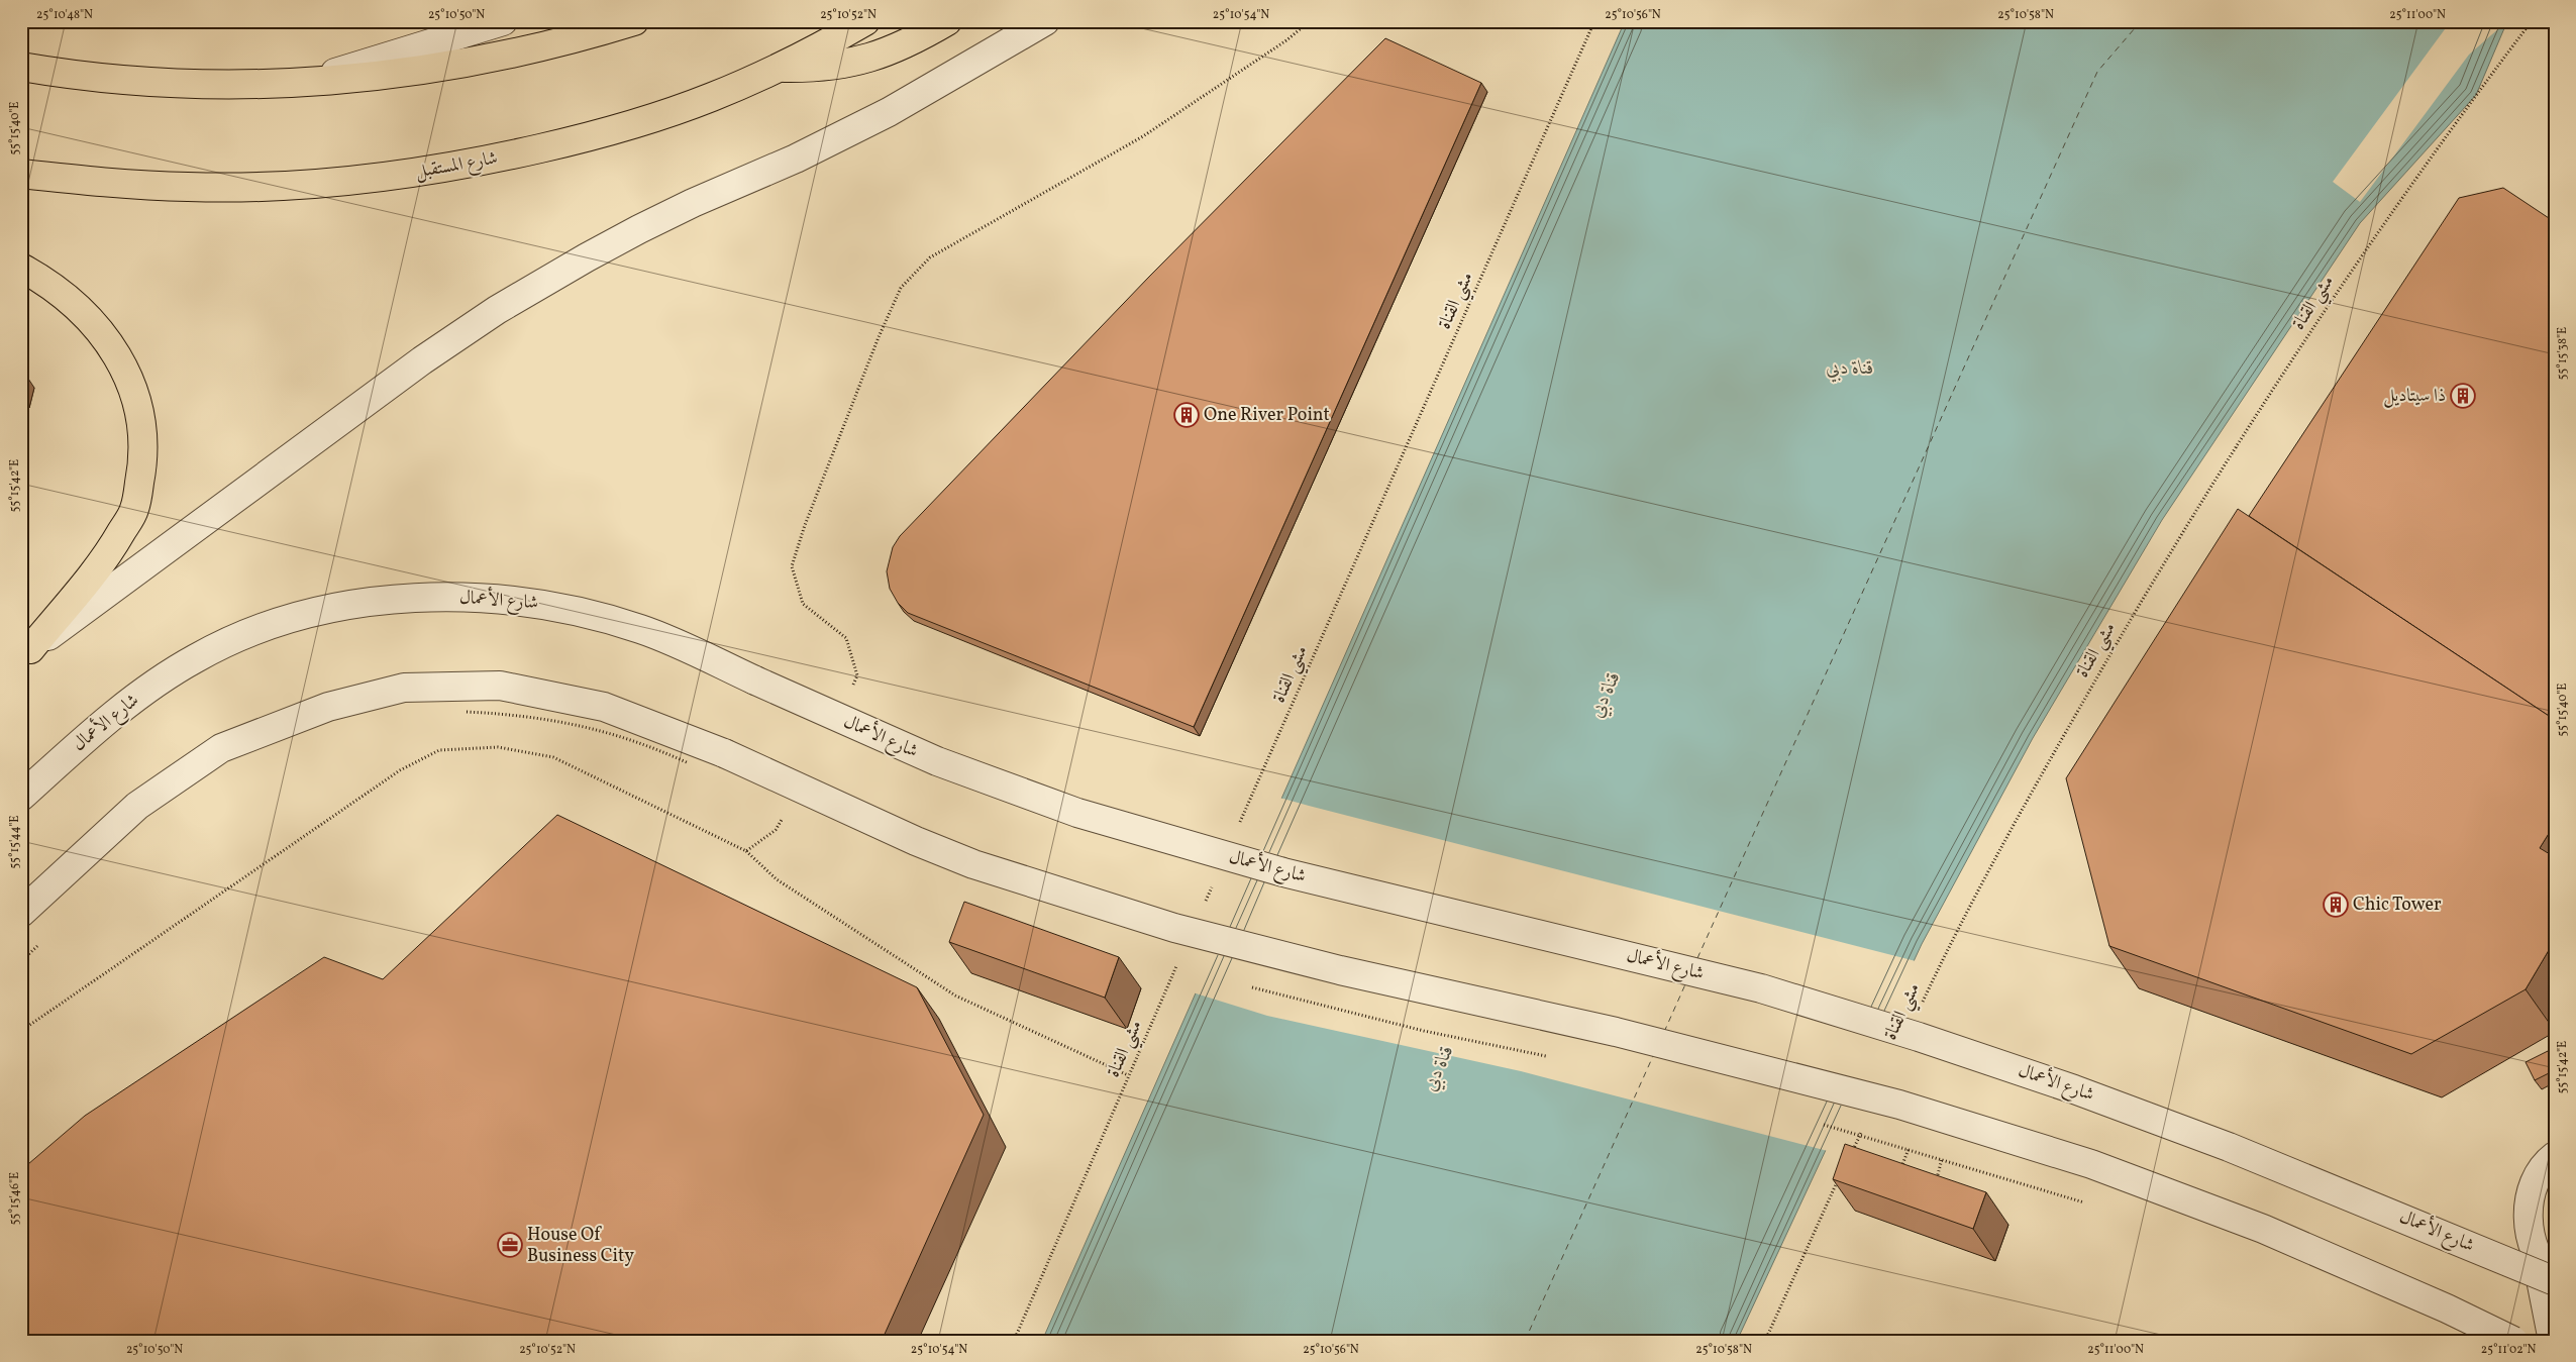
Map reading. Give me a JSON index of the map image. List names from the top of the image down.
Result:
{
  "streets": {
    "main road": ["شارع المستقبل"],
    "street": ["شارع الأعمال"],
    "path": ["مشي القناة"]
  },
  "water": ["قناة دبي"],
  "places": {
    "building": ["ذا سيتاديل", "One River Point", "Chic Tower"],
    "office": ["House Of Business City"]
  },
  "coordinates": [
    "25°10'48\"N",
    "25°10'50\"N",
    "25°10'52\"N",
    "25°10'54\"N",
    "25°10'56\"N",
    "25°10'58\"N",
    "25°11'00\"N",
    "55°15'40\"E",
    "55°15'38\"E",
    "55°15'42\"E",
    "55°15'44\"E",
    "55°15'46\"E",
    "25°11'02\"N"
  ]
}
